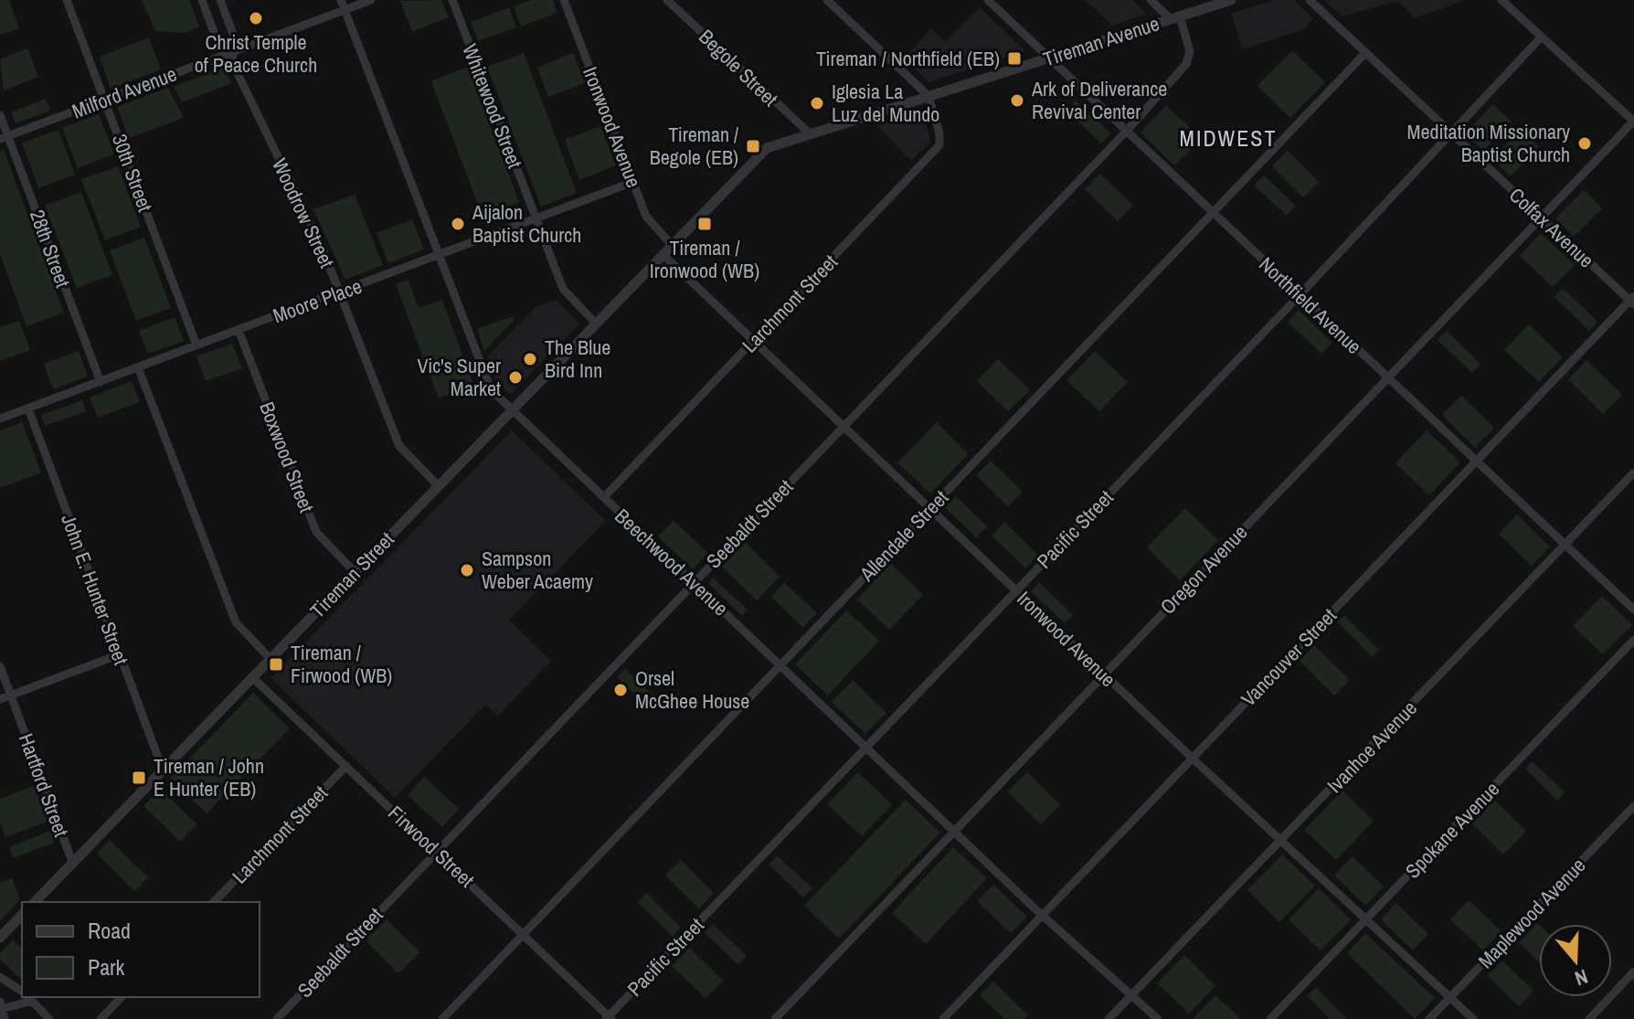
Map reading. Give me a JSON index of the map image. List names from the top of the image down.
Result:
{
  "streets": {
    "street": [
      "Tireman Avenue",
      "Begole Street",
      "Milford Avenue",
      "Whitewood Street",
      "Ironwood Avenue",
      "30th Street",
      "Woodrow Street",
      "Colfax Avenue",
      "28th Street",
      "Moore Place",
      "Larchmont Street",
      "Northfield Avenue",
      "Boxwood Street",
      "Seebaldt Street",
      "Pacific Street",
      "Allendale Street",
      "Beechwood Avenue",
      "Oregon Avenue",
      "Tireman Street",
      "John E. Hunter Street",
      "Vancouver Street",
      "Ivanhoe Avenue",
      "Hartford Street",
      "Spokane Avenue",
      "Firwood Street",
      "Maplewood Avenue"
    ]
  },
  "crossings": [
    ["Tireman Avenue", "Begole Street"],
    ["Tireman Avenue", "Ironwood Avenue"],
    ["Tireman Avenue", "Larchmont Street"],
    ["Tireman Avenue", "Northfield Avenue"],
    ["Tireman Avenue", "Seebaldt Street"],
    ["Tireman Avenue", "Tireman Street"],
    ["Milford Avenue", "30th Street"],
    ["Milford Avenue", "Woodrow Street"],
    ["Milford Avenue", "28th Street"],
    ["Milford Avenue", "Beechwood Avenue"],
    ["Whitewood Street", "Moore Place"],
    ["Whitewood Street", "Tireman Street"],
    ["Ironwood Avenue", "Moore Place"],
    ["Ironwood Avenue", "Larchmont Street"],
    ["Ironwood Avenue", "Seebaldt Street"],
    ["Ironwood Avenue", "Pacific Street"],
    ["Ironwood Avenue", "Allendale Street"],
    ["Ironwood Avenue", "Oregon Avenue"],
    ["Ironwood Avenue", "Tireman Street"],
    ["Ironwood Avenue", "Vancouver Street"],
    ["Ironwood Avenue", "Ivanhoe Avenue"],
    ["Ironwood Avenue", "Spokane Avenue"],
    ["Ironwood Avenue", "Maplewood Avenue"],
    ["30th Street", "Moore Place"],
    ["Woodrow Street", "Moore Place"],
    ["Woodrow Street", "Tireman Street"],
    ["Colfax Avenue", "Pacific Street"],
    ["Colfax Avenue", "Allendale Street"],
    ["Colfax Avenue", "Oregon Avenue"],
    ["Colfax Avenue", "Vancouver Street"],
    ["28th Street", "Moore Place"],
    ["Moore Place", "Boxwood Street"],
    ["Moore Place", "Beechwood Avenue"],
    ["Moore Place", "John E. Hunter Street"],
    ["Larchmont Street", "Beechwood Avenue"],
    ["Larchmont Street", "Firwood Street"],
    ["Northfield Avenue", "Seebaldt Street"],
    ["Northfield Avenue", "Pacific Street"],
    ["Northfield Avenue", "Allendale Street"],
    ["Northfield Avenue", "Oregon Avenue"],
    ["Northfield Avenue", "Vancouver Street"],
    ["Northfield Avenue", "Ivanhoe Avenue"],
    ["Boxwood Street", "Tireman Street"],
    ["Seebaldt Street", "Beechwood Avenue"],
    ["Seebaldt Street", "Firwood Street"],
    ["Pacific Street", "Beechwood Avenue"],
    ["Pacific Street", "Firwood Street"],
    ["Allendale Street", "Beechwood Avenue"],
    ["Allendale Street", "Firwood Street"],
    ["Beechwood Avenue", "Oregon Avenue"],
    ["Beechwood Avenue", "Tireman Street"],
    ["Beechwood Avenue", "Vancouver Street"],
    ["Beechwood Avenue", "Ivanhoe Avenue"],
    ["Tireman Street", "John E. Hunter Street"],
    ["Tireman Street", "Hartford Street"],
    ["Tireman Street", "Firwood Street"]
  ],
  "districts": ["MIDWEST"],
  "places": {
    "other": [
      "Christ Temple of Peace Church",
      "Ark of Deliverance Revival Center",
      "Iglesia La Luz del Mundo",
      "Meditation Missionary Baptist Church",
      "Aijalon Baptist Church",
      "The Blue Bird Inn",
      "Vic's Super Market",
      "Sampson Weber Acaemy",
      "Orsel McGhee House"
    ],
    "transit": [
      "Tireman / Northfield (EB)",
      "Tireman / Begole (EB)",
      "Tireman / Ironwood (WB)",
      "Tireman / Firwood (WB)",
      "Tireman / John E Hunter (EB)"
    ]
  },
  "legend": ["Road", "Park"],
  "north": "bottom"
}
